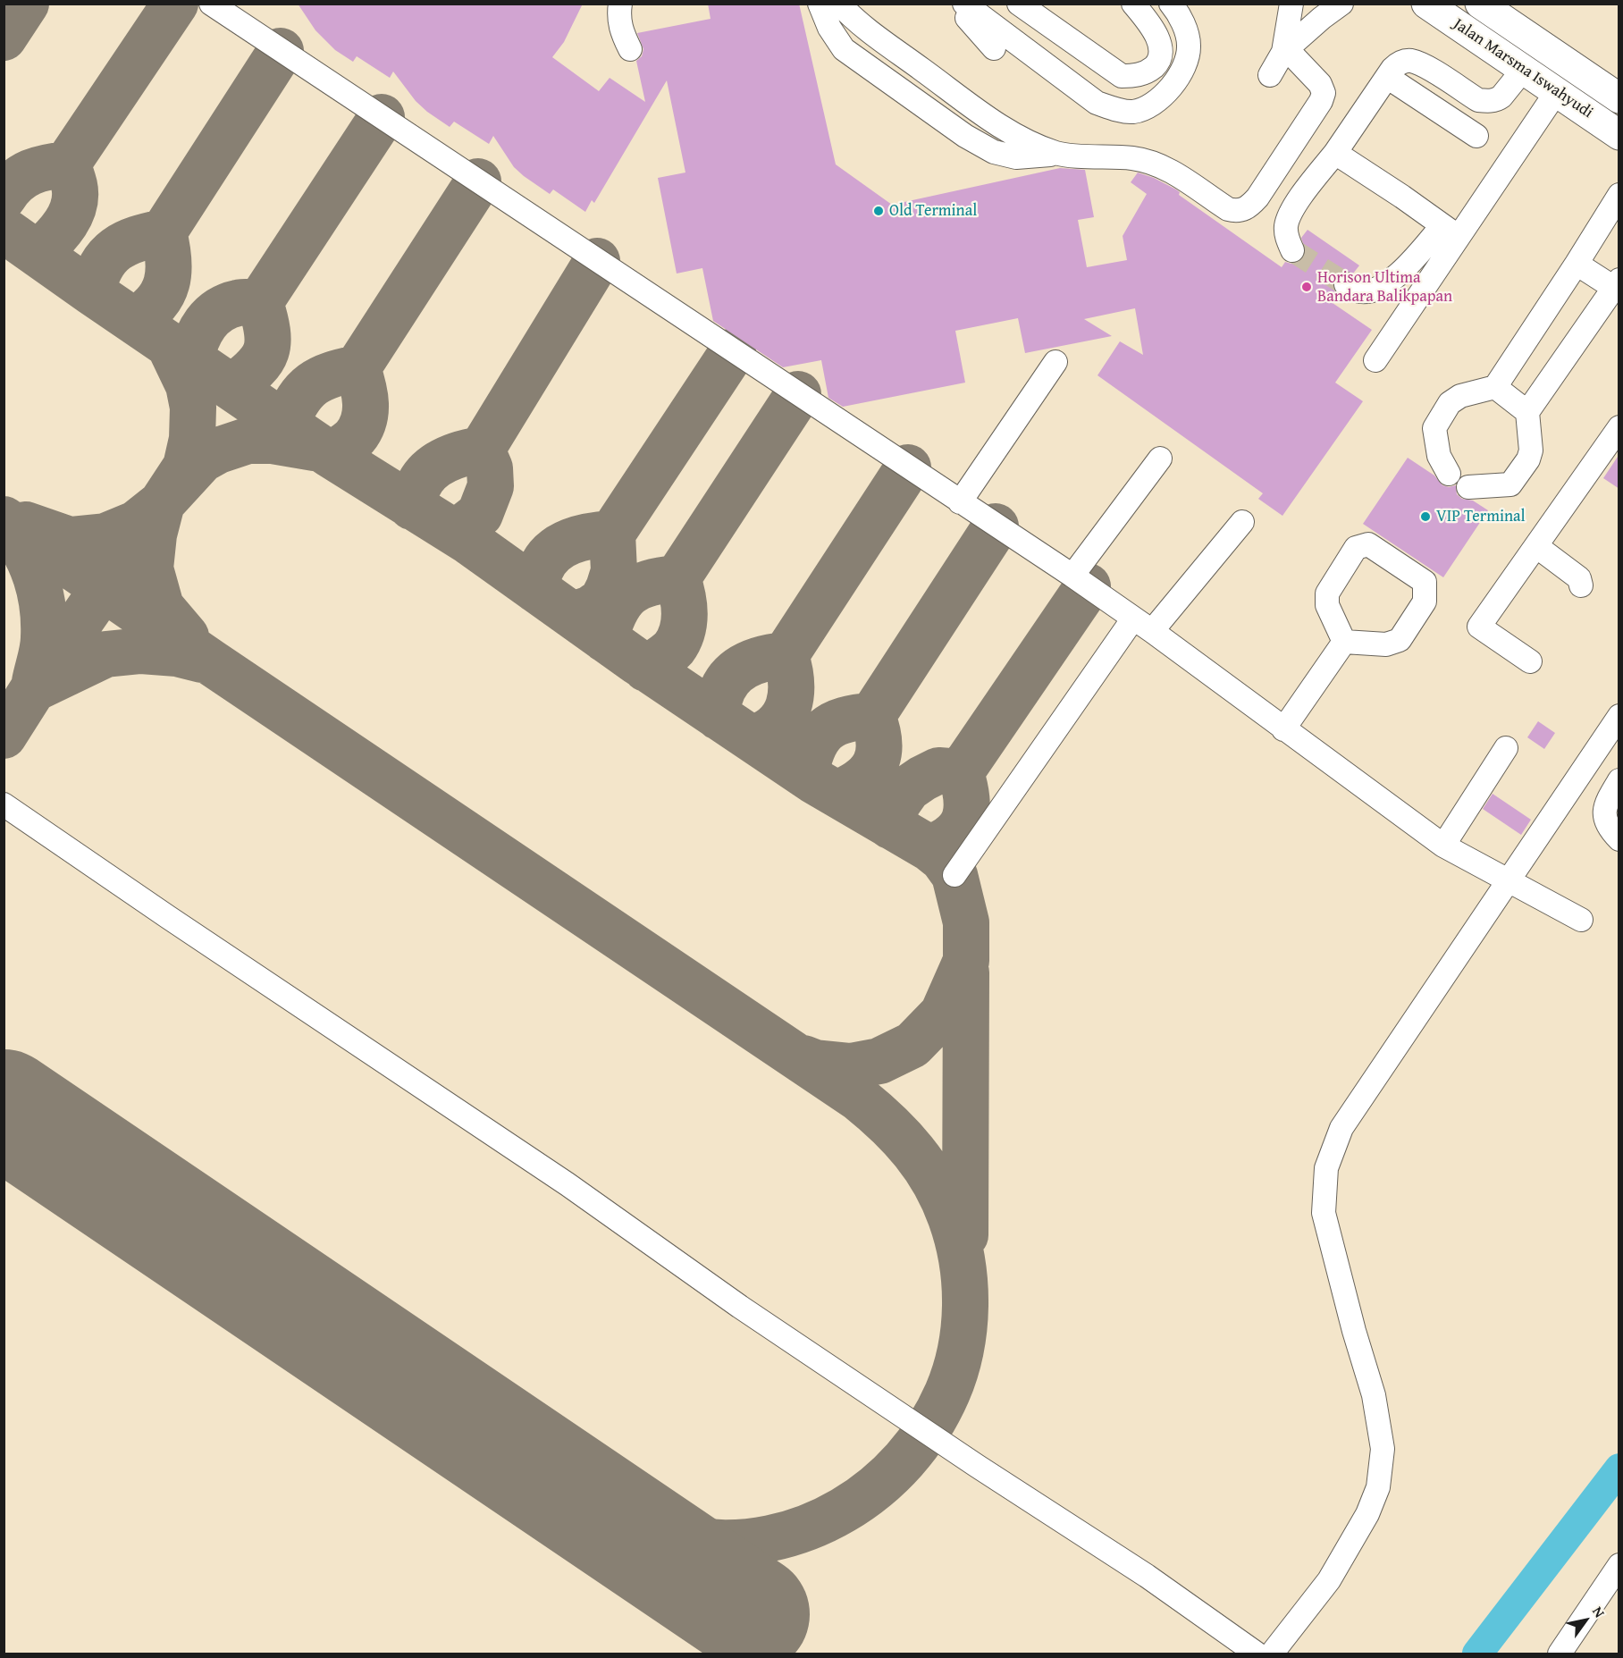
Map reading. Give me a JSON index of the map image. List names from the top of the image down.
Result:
{
  "streets": {
    "highway": ["Jalan Marsma Iswahyudi"]
  },
  "places": ["Old Terminal", "Horison Ultima Bandara Balikpapan", "VIP Terminal"],
  "north": "top right"
}
